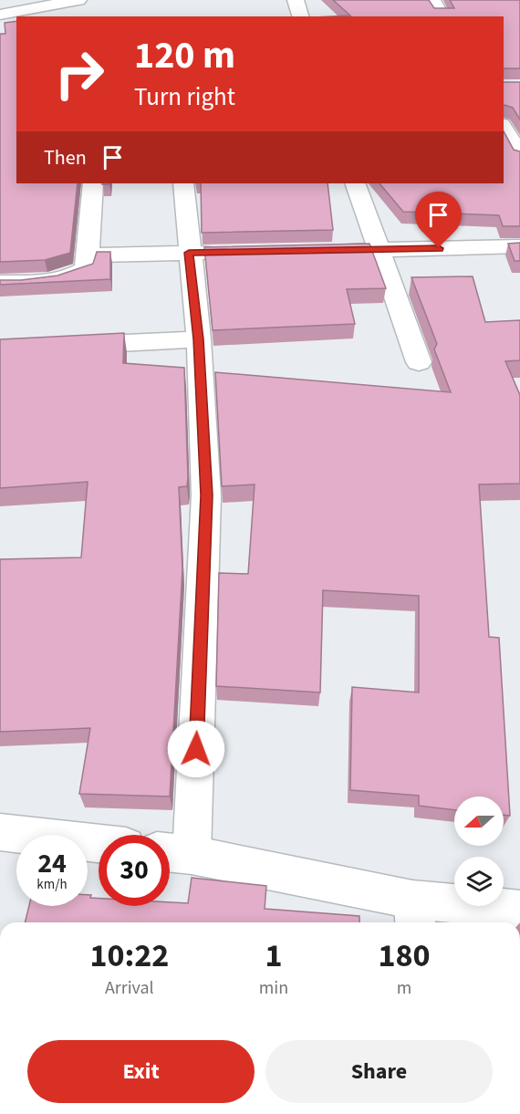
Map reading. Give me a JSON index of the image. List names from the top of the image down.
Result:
{
  "north": "left",
  "page": {
    "turn": ["120 m", "Turn right"],
    "then": "Then",
    "speed": "24 km/h",
    "limit": "30",
    "eta": [
      "10:22",
      "Arrival",
      "1",
      "min",
      "180",
      "m"
    ],
    "buttons": ["Exit", "Share"]
  }
}
